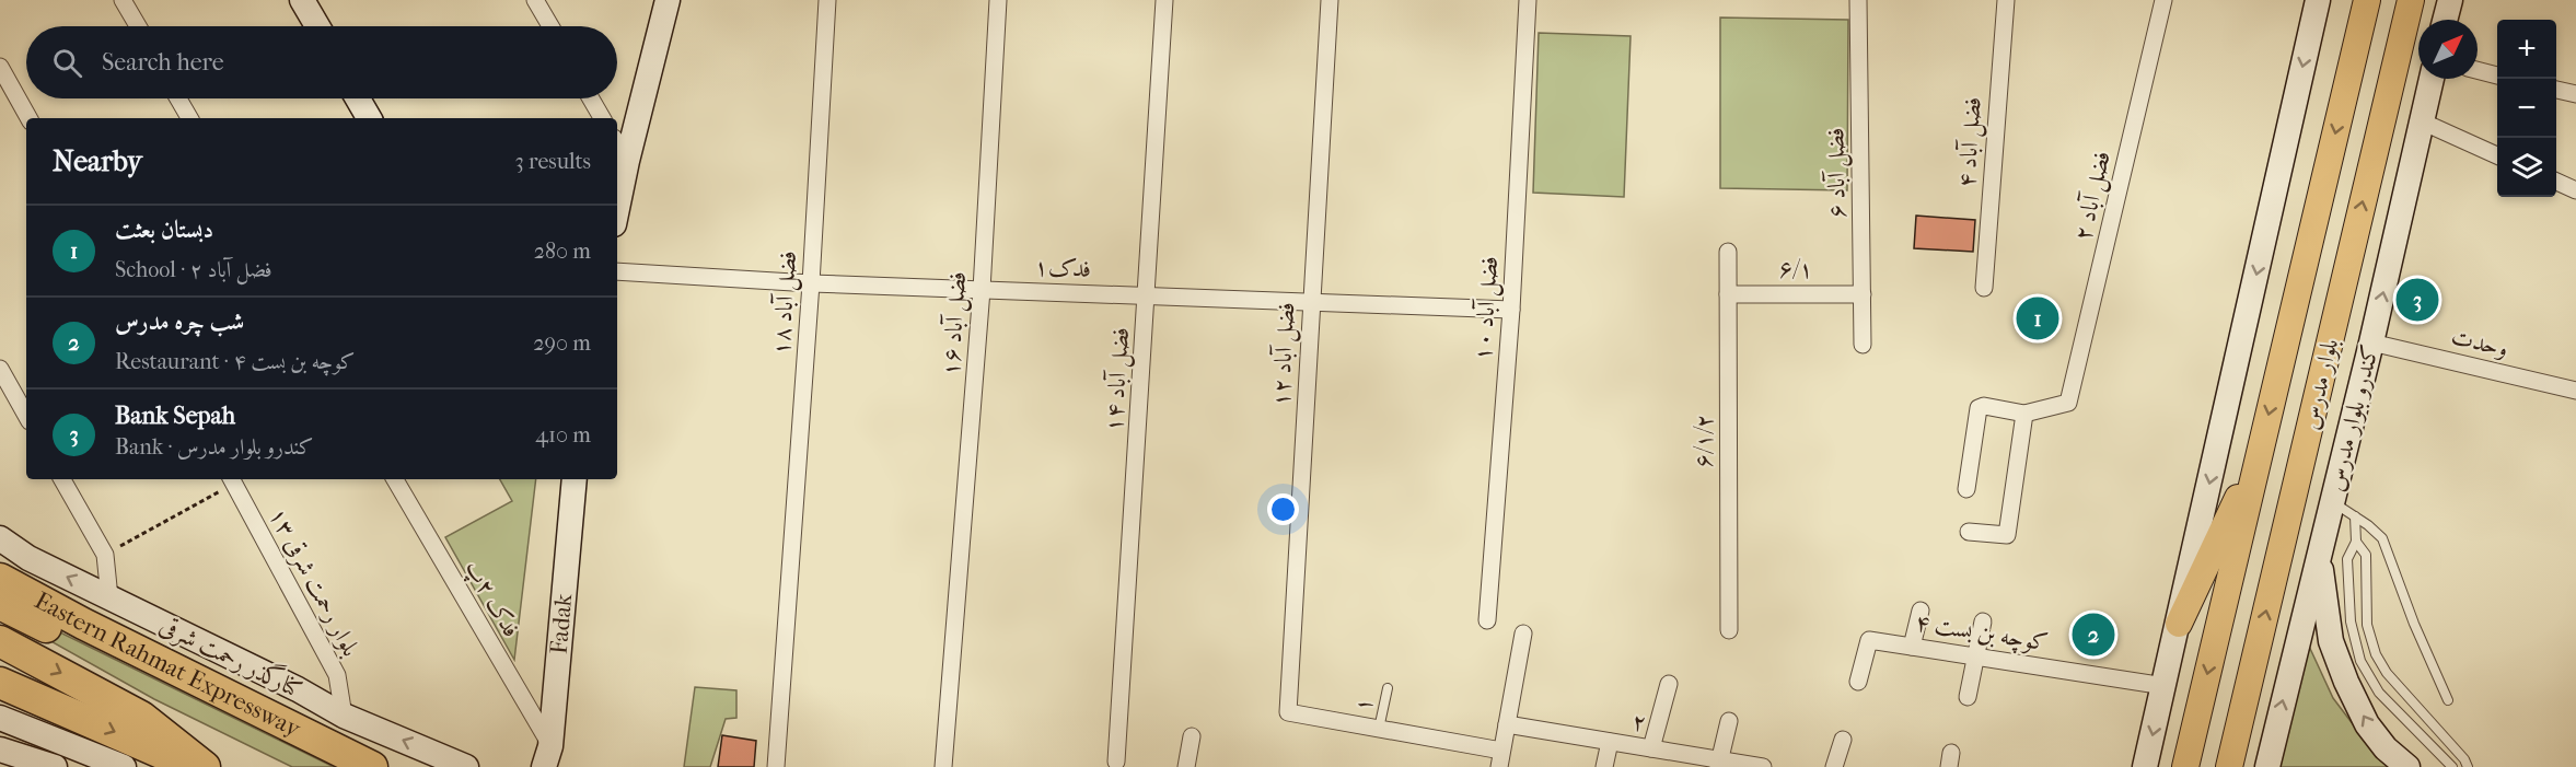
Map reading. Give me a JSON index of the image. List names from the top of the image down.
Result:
{
  "streets": {
    "highway": ["Eastern Rahmat Expressway"],
    "main road": [
      "بلوار مدرس",
      "کندرو بلوار مدرس",
      "Fadak",
      "کنارگذر رحمت شرقی"
    ],
    "street": [
      "فضل آباد ۴",
      "فضل آباد ۶",
      "فضل آباد ۲",
      "فدک۱",
      "۶/۱",
      "فضل آباد ۱۸",
      "فضل آباد ۱۰",
      "فضل آباد ۱۶",
      "وحدت",
      "فضل آباد ۱۲",
      "فضل آباد ۱۴",
      "۶/۱/۲",
      "بلوار رحمت شرقی ۱۳",
      "فدک ۲پ",
      "کوچه بن بست ۴",
      "۲"
    ],
    "lane": ["۱"]
  },
  "crossings": [
    ["فضل آباد ۶", "۶/۱"],
    ["فدک۱", "فضل آباد ۱۸"],
    ["فدک۱", "فضل آباد ۱۰"],
    ["فدک۱", "فضل آباد ۱۶"],
    ["فدک۱", "فضل آباد ۱۲"],
    ["فدک۱", "فضل آباد ۱۴"],
    ["۶/۱", "۶/۱/۲"],
    ["وحدت", "کندرو بلوار مدرس"],
    ["فضل آباد ۱۲", "۱"],
    ["بلوار رحمت شرقی ۱۳", "کنارگذر رحمت شرقی"],
    ["فدک ۲پ", "Fadak"]
  ],
  "north": "top right",
  "page": {
    "map_buttons": ["+", "−"],
    "search": "Search here",
    "heading": ["Nearby", "3 results"],
    "list": [
      {
        "mark": "1",
        "name": "دبستان بعثت",
        "note": "School · فضل آباد ۲",
        "value": "280 m"
      },
      {
        "mark": "2",
        "name": "شب چره مدرس",
        "note": "Restaurant · کوچه بن بست ۴",
        "value": "290 m"
      },
      {
        "mark": "3",
        "name": "Bank Sepah",
        "note": "Bank · کندرو بلوار مدرس",
        "value": "410 m"
      }
    ],
    "pins": ["3", "1", "2"]
  }
}
